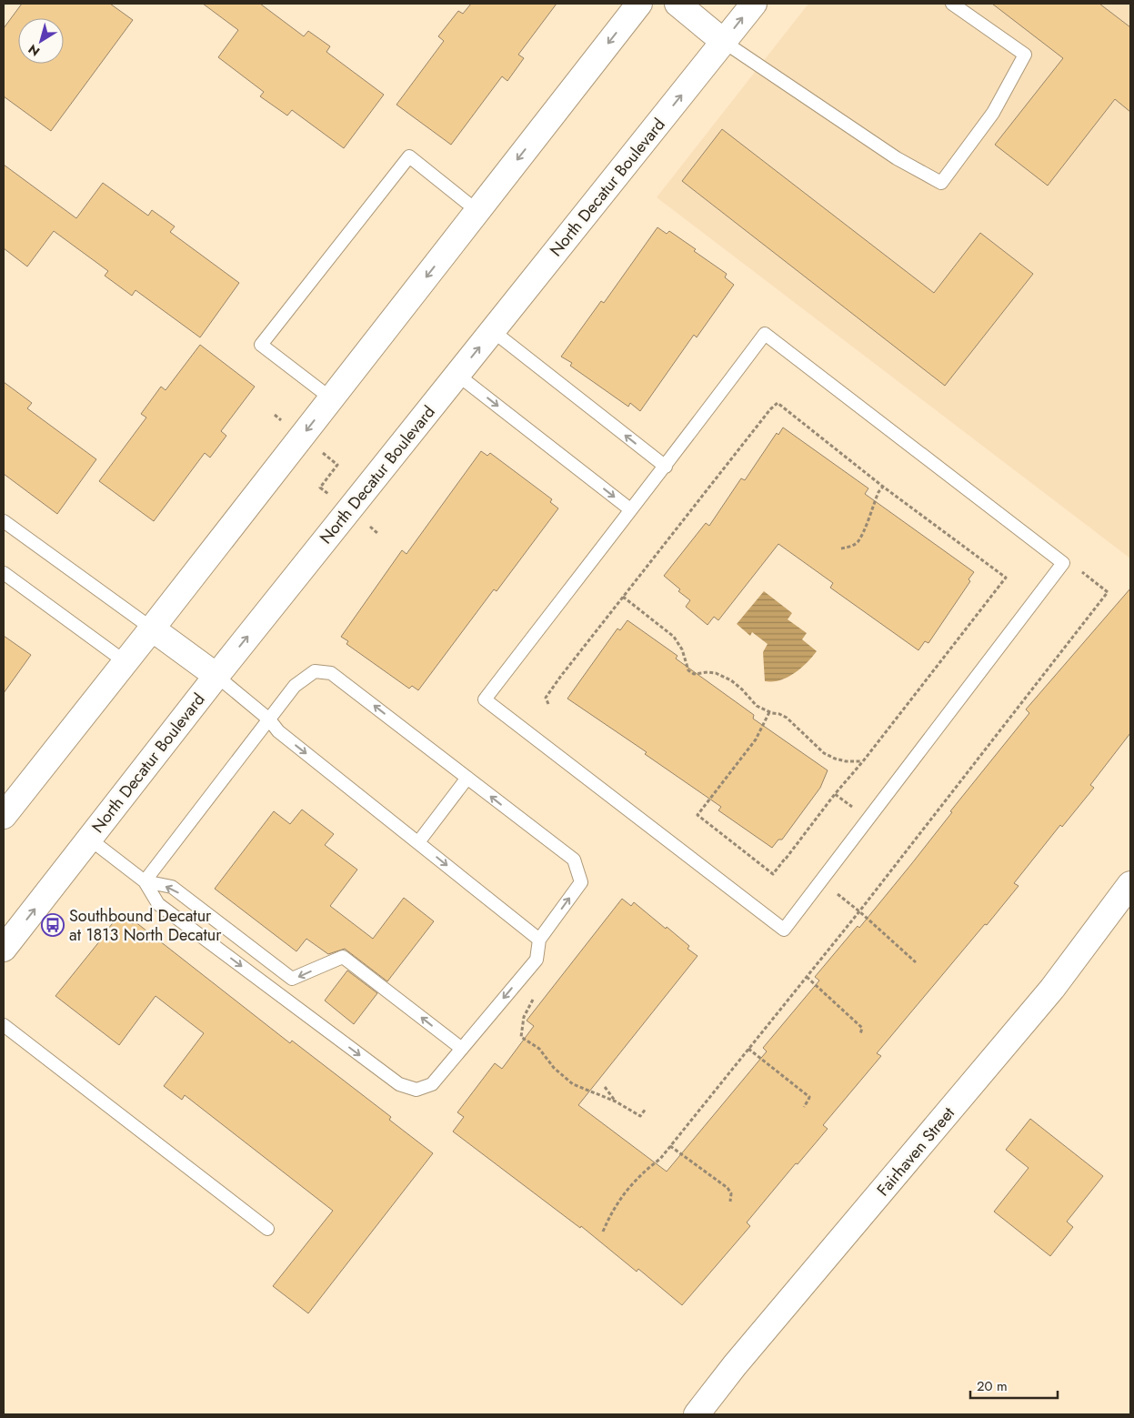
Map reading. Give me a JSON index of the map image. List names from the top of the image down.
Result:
{
  "streets": {
    "main road": ["North Decatur Boulevard", "Fairhaven Street"]
  },
  "places": {
    "bus stop": ["Southbound Decatur at 1813 North Decatur"]
  },
  "scale_bar": "20 m",
  "north": "bottom left"
}
